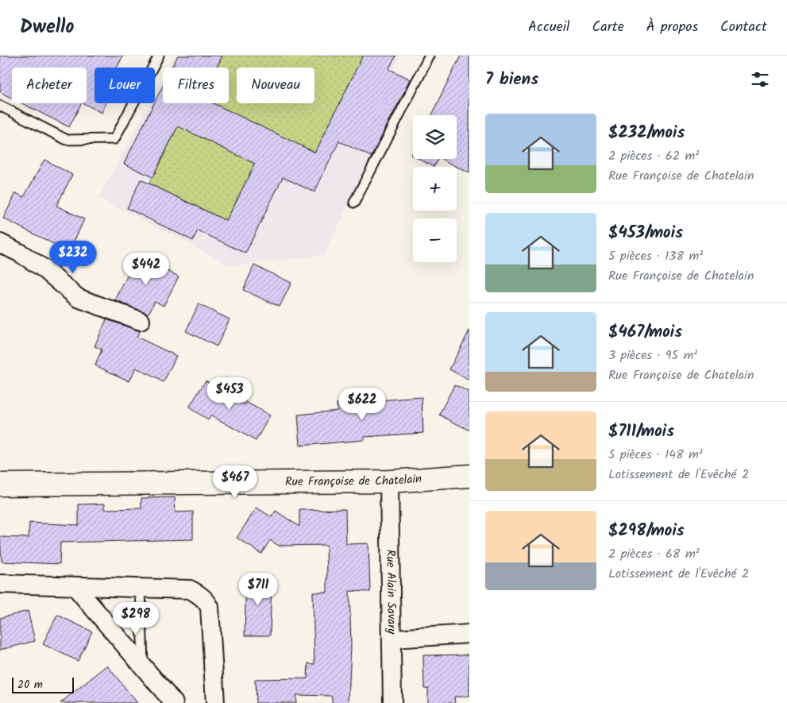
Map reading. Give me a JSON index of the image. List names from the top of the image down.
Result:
{
  "streets": {
    "street": ["Rue Françoise de Chatelain", "Rue Alain Savary"]
  },
  "crossings": [
    ["Rue Françoise de Chatelain", "Rue Alain Savary"]
  ],
  "scale_bar": "20 m",
  "page": {
    "header": "Dwello",
    "nav": [
      "Accueil",
      "Carte",
      "À propos",
      "Contact"
    ],
    "heading": "7 biens",
    "chip": [
      "Acheter",
      "Louer",
      "Filtres",
      "Nouveau"
    ],
    "list": [
      {
        "name": "$232/mois",
        "note": "2 pièces · 62 m² · Rue Françoise de Chatelain"
      },
      {
        "name": "$453/mois",
        "note": "5 pièces · 138 m² · Rue Françoise de Chatelain"
      },
      {
        "name": "$467/mois",
        "note": "3 pièces · 95 m² · Rue Françoise de Chatelain"
      },
      {
        "name": "$711/mois",
        "note": "5 pièces · 148 m² · Lotissement de l'Evêché 2"
      },
      {
        "name": "$298/mois",
        "note": "2 pièces · 68 m² · Lotissement de l'Evêché 2"
      }
    ],
    "map_buttons": ["+", "−"],
    "price": [
      "$232",
      "$442",
      "$453",
      "$622",
      "$467",
      "$711",
      "$298"
    ],
    "scale": "20 m"
  }
}
